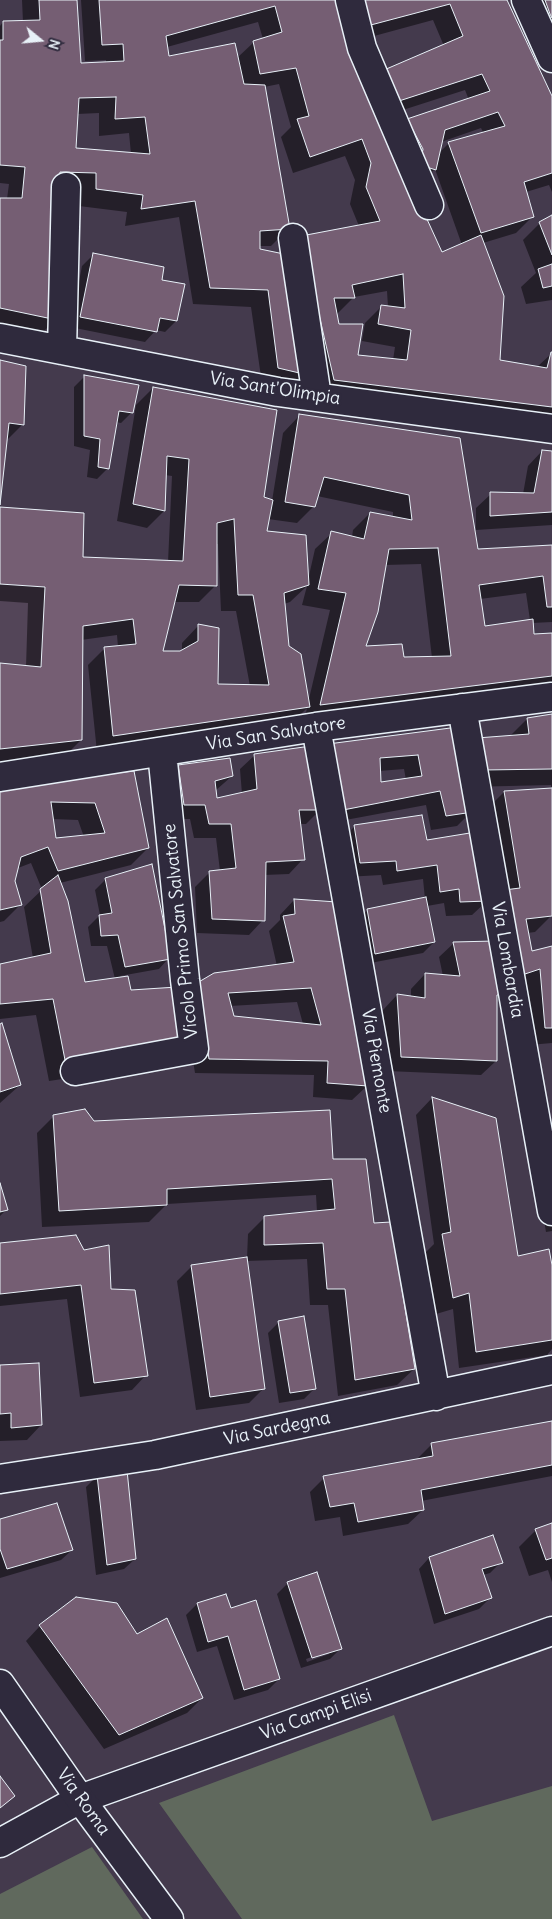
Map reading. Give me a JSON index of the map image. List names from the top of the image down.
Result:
{
  "streets": {
    "street": [
      "Via Sant'Olimpia",
      "Via San Salvatore",
      "Vicolo Primo San Salvatore",
      "Via Lombardia",
      "Via Piemonte",
      "Via Sardegna",
      "Via Campi Elisi",
      "Via Roma"
    ]
  },
  "crossings": [
    ["Via San Salvatore", "Vicolo Primo San Salvatore"],
    ["Via San Salvatore", "Via Lombardia"],
    ["Via San Salvatore", "Via Piemonte"],
    ["Via Piemonte", "Via Sardegna"],
    ["Via Campi Elisi", "Via Roma"]
  ],
  "north": "right"
}
